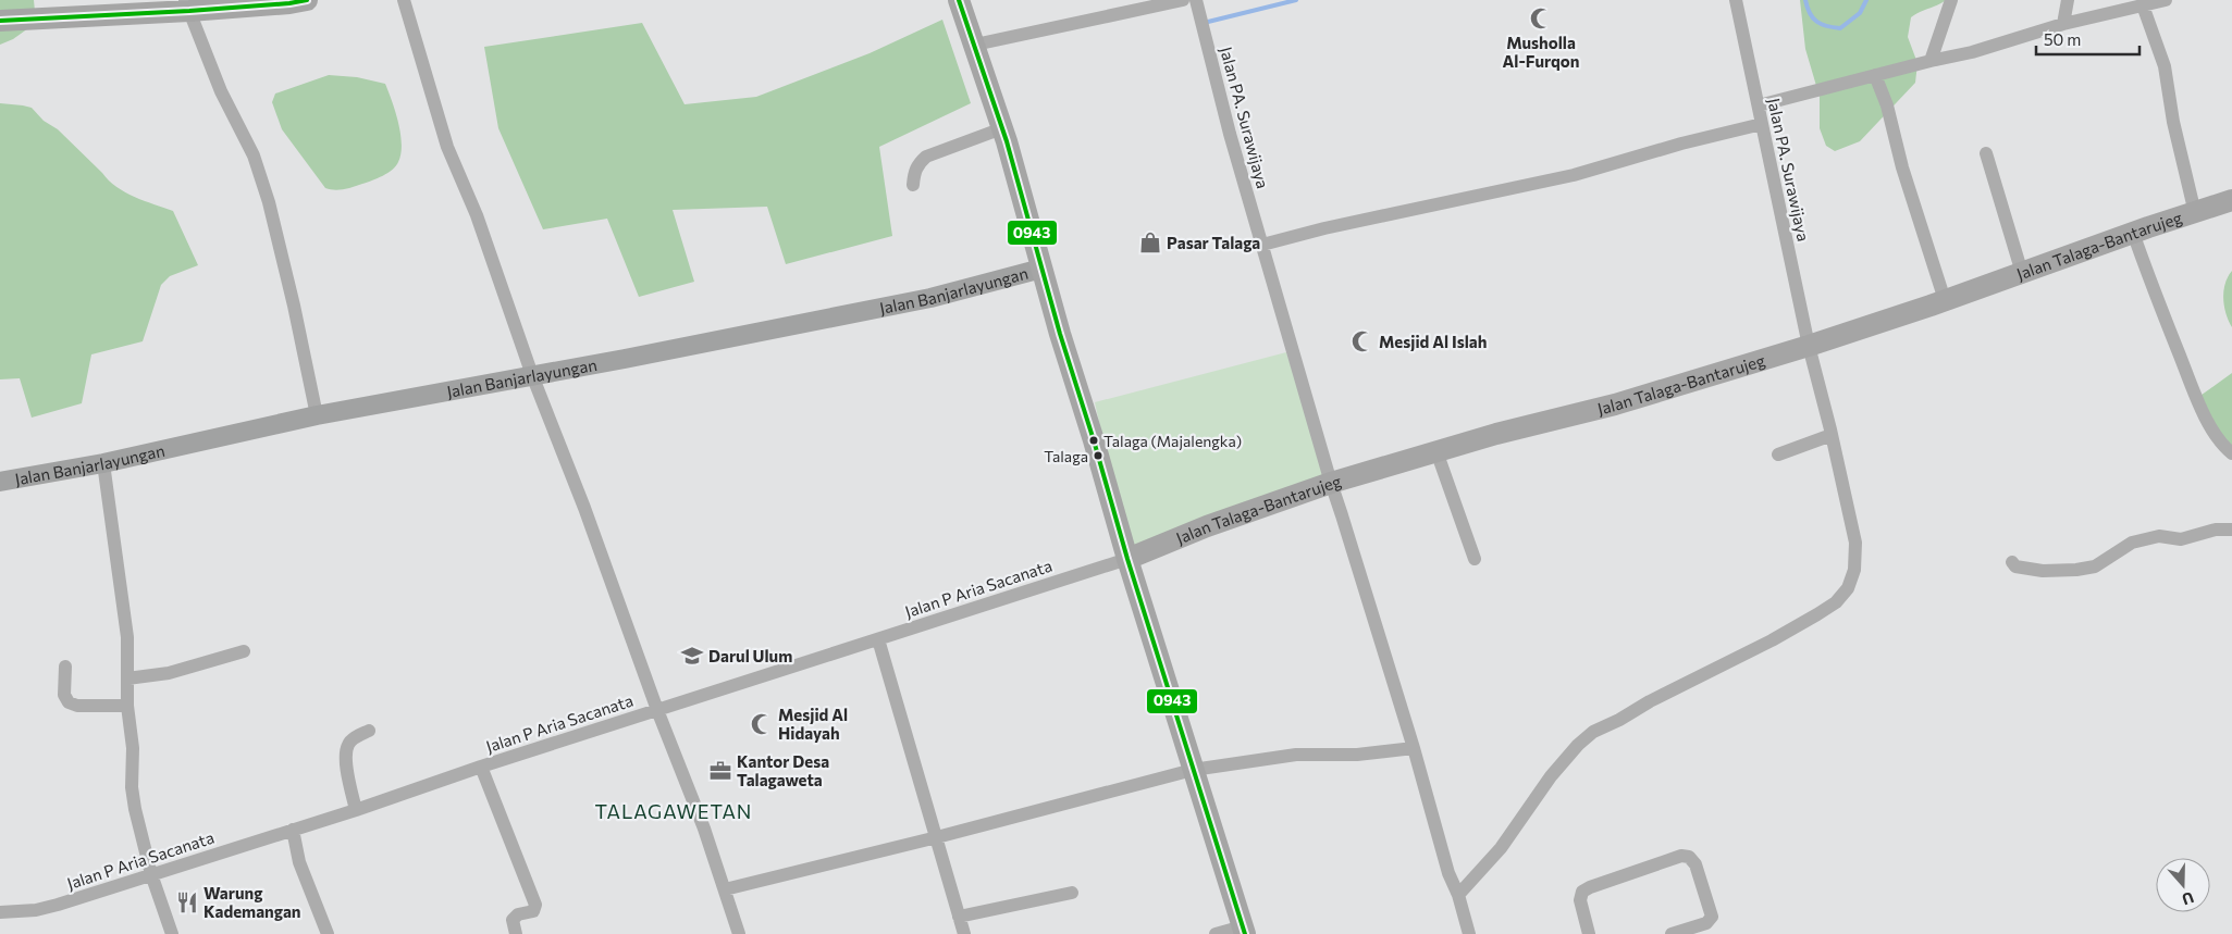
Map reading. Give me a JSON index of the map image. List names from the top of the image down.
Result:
{
  "streets": {
    "main road": ["Jalan Talaga-Bantarujeg"],
    "street": ["Jalan PA. Surawijaya", "Jalan Banjarlayungan", "Jalan P Aria Sacanata"]
  },
  "crossings": [
    ["Jalan PA. Surawijaya", "Jalan Talaga-Bantarujeg"],
    ["Jalan Talaga-Bantarujeg", "Jalan P Aria Sacanata"]
  ],
  "districts": ["TALAGAWETAN"],
  "places": {
    "mosque": ["Musholla Al-Furqon", "Mesjid Al Islah", "Mesjid Al Hidayah"],
    "shop": ["Pasar Talaga"],
    "other": ["Talaga (Majalengka)", "Talaga"],
    "school or university": ["Darul Ulum"],
    "office": ["Kantor Desa Talagaweta"],
    "restaurant": ["Warung Kademangan"]
  },
  "lines": ["transit line 0943"],
  "scale_bar": "50 m",
  "north": "bottom"
}
